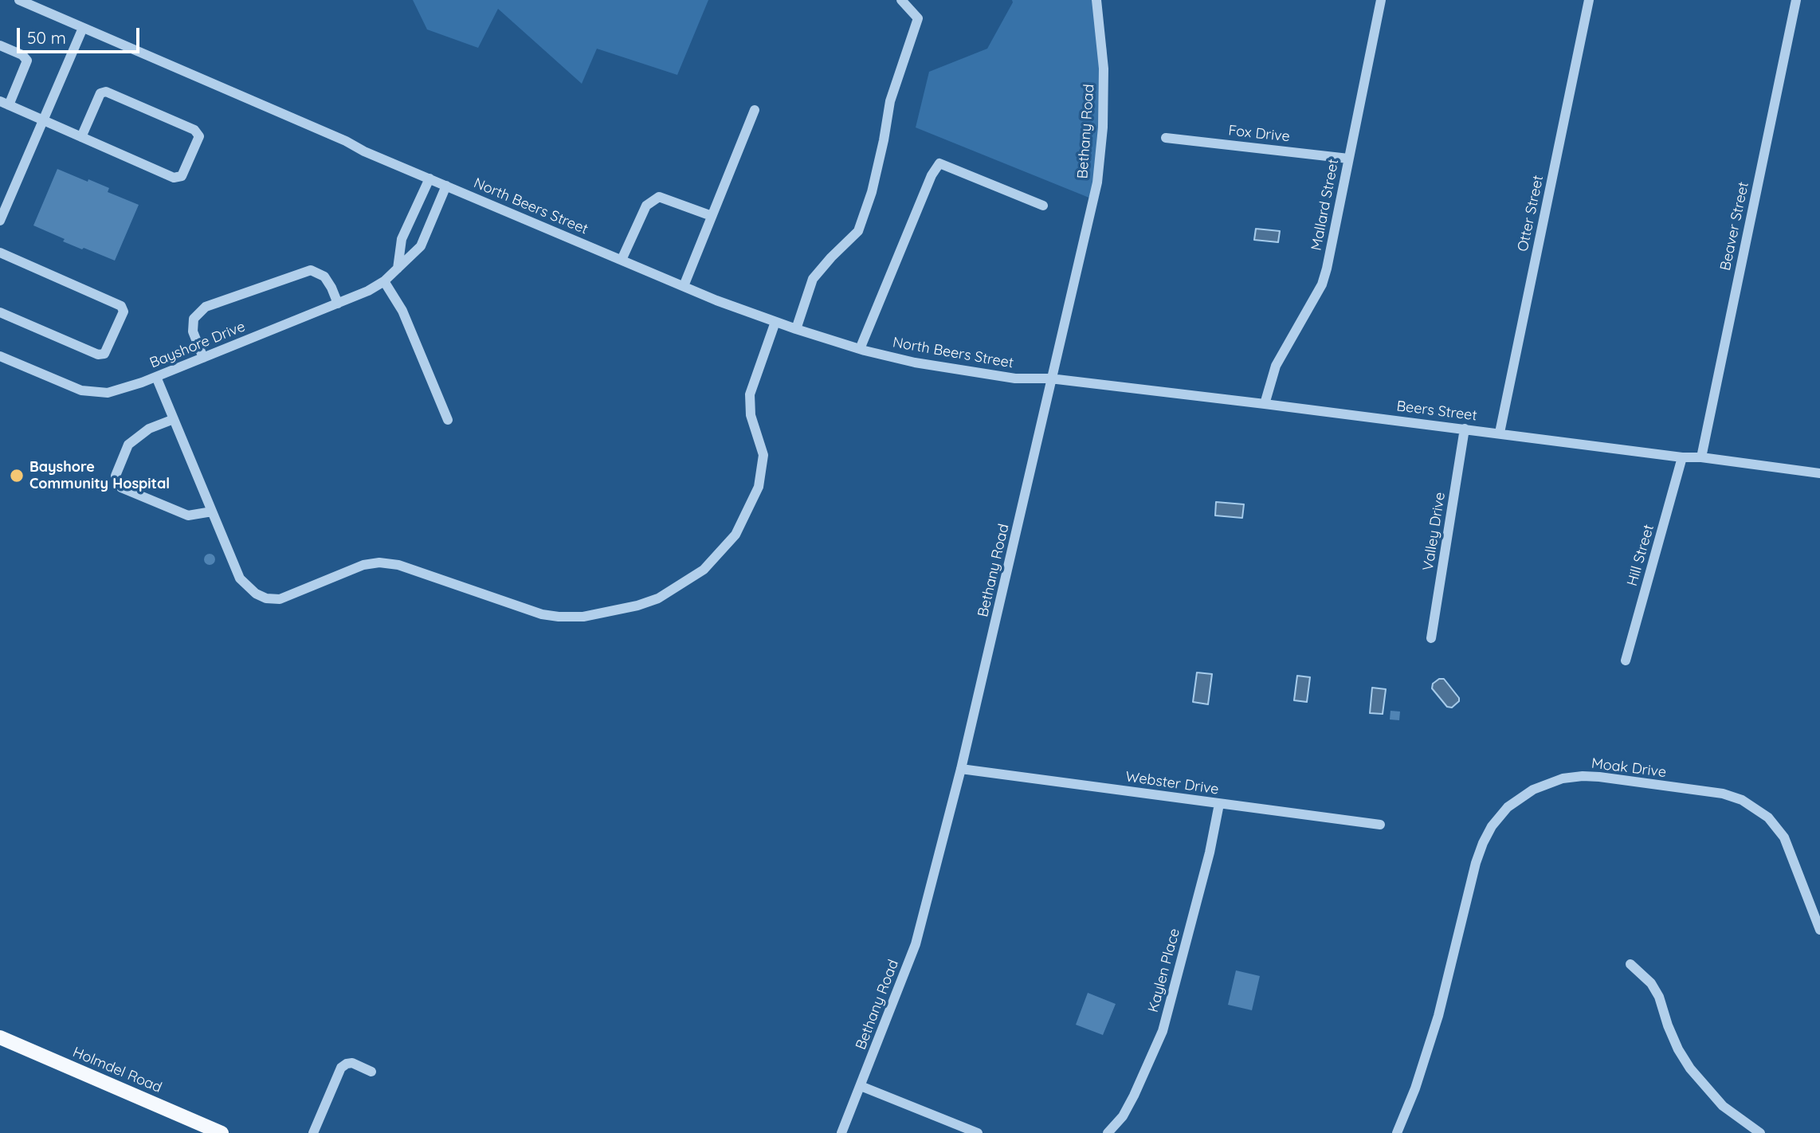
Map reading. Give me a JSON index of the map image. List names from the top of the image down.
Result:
{
  "streets": {
    "main road": ["Holmdel Road"],
    "street": [
      "Bethany Road",
      "Fox Drive",
      "Mallard Street",
      "North Beers Street",
      "Otter Street",
      "Beaver Street",
      "Bayshore Drive",
      "Beers Street",
      "Valley Drive",
      "Hill Street",
      "Moak Drive",
      "Webster Drive",
      "Kaylen Place"
    ]
  },
  "crossings": [
    ["Bethany Road", "North Beers Street"],
    ["Bethany Road", "Beers Street"],
    ["Bethany Road", "Webster Drive"],
    ["Fox Drive", "Mallard Street"],
    ["Mallard Street", "Beers Street"],
    ["North Beers Street", "Bayshore Drive"],
    ["North Beers Street", "Beers Street"],
    ["Otter Street", "Beers Street"],
    ["Beaver Street", "Beers Street"],
    ["Beers Street", "Valley Drive"],
    ["Beers Street", "Hill Street"],
    ["Webster Drive", "Kaylen Place"]
  ],
  "places": ["Bayshore Community Hospital"],
  "scale_bar": "50 m"
}
